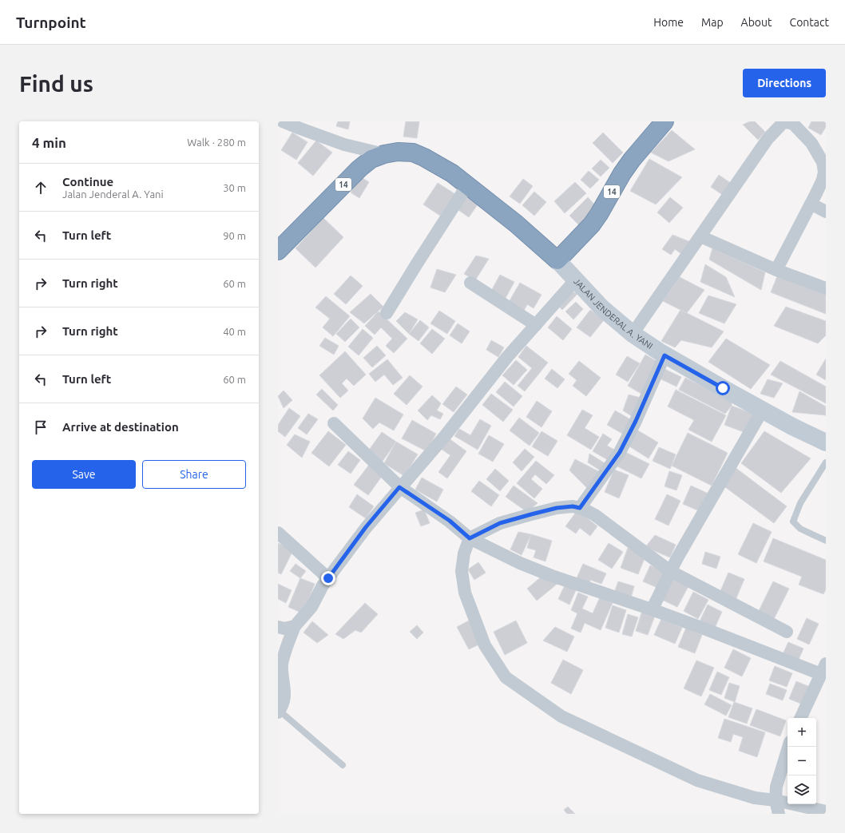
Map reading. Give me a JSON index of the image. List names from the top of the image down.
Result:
{
  "streets": {
    "highway": ["14"],
    "main road": ["JALAN JENDERAL A. YANI"]
  },
  "crossings": [
    ["14", "JALAN JENDERAL A. YANI"]
  ],
  "page": {
    "header": "Turnpoint",
    "nav": [
      "Home",
      "Map",
      "About",
      "Contact"
    ],
    "buttons": [
      "Directions",
      ["Save", "Share"]
    ],
    "title": "Find us",
    "heading": ["4 min", "Walk · 280 m"],
    "list": [
      ["Continue", "Jalan Jenderal A. Yani", "30 m"],
      ["Turn left", "90 m"],
      ["Turn right", "60 m"],
      ["Turn right", "40 m"],
      ["Turn left", "60 m"],
      "Arrive at destination"
    ],
    "map_buttons": ["+", "−"]
  }
}
